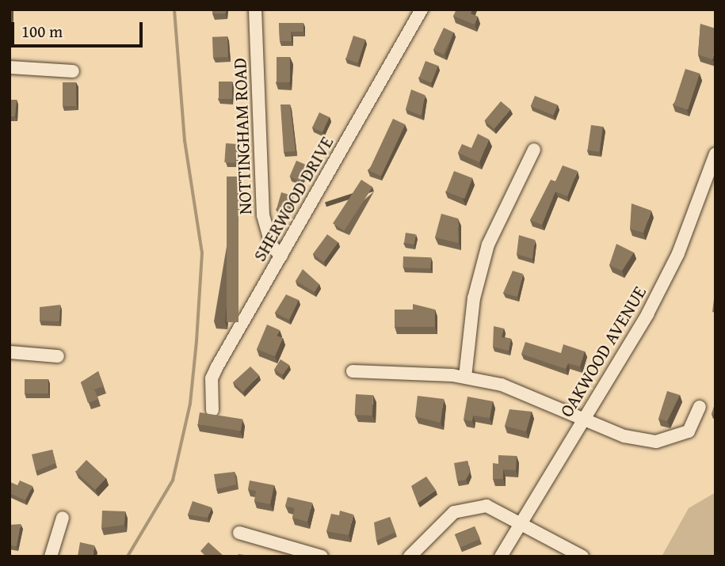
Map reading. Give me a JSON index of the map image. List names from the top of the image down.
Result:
{
  "streets": {
    "street": ["NOTTINGHAM ROAD", "SHERWOOD DRIVE", "OAKWOOD AVENUE"]
  },
  "crossings": [
    ["NOTTINGHAM ROAD", "SHERWOOD DRIVE"]
  ],
  "scale_bar": "100 m"
}
